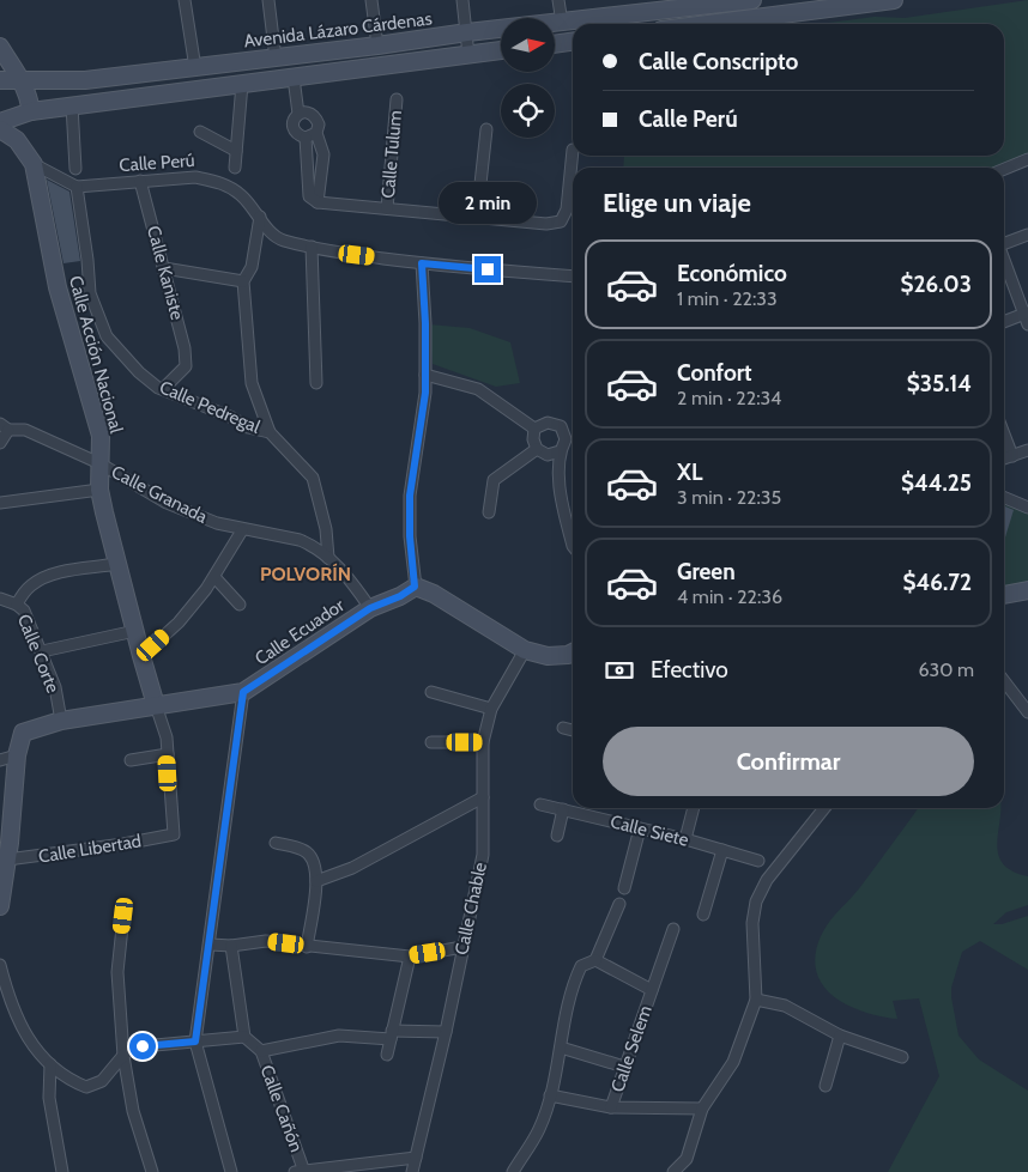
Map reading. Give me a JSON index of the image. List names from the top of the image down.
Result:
{
  "streets": {
    "street": [
      "Avenida Lázaro Cárdenas",
      "Calle Tulum",
      "Calle Perú",
      "Calle Kaniste",
      "Calle Acción Nacional",
      "Calle Pedregal",
      "Calle Granada",
      "Calle Ecuador",
      "Calle Corte",
      "Calle Siete",
      "Calle Libertad",
      "Calle Chable",
      "Calle Selem",
      "Calle Cañón"
    ]
  },
  "crossings": [
    ["Calle Perú", "Calle Kaniste"],
    ["Calle Perú", "Calle Pedregal"],
    ["Calle Kaniste", "Calle Pedregal"],
    ["Calle Acción Nacional", "Calle Granada"],
    ["Calle Acción Nacional", "Calle Ecuador"],
    ["Calle Acción Nacional", "Calle Libertad"],
    ["Calle Pedregal", "Calle Granada"],
    ["Calle Granada", "Calle Ecuador"],
    ["Calle Ecuador", "Calle Corte"]
  ],
  "districts": ["POLVORÍN"],
  "north": "right",
  "page": {
    "banner": ["Calle Conscripto", "Calle Perú"],
    "heading": "Elige un viaje",
    "bubble": "2 min",
    "list": [
      {
        "name": "Económico",
        "note": "1 min · 22:33",
        "value": "$26.03"
      },
      {
        "name": "Confort",
        "note": "2 min · 22:34",
        "value": "$35.14"
      },
      {
        "name": "XL",
        "note": "3 min · 22:35",
        "value": "$44.25"
      },
      {
        "name": "Green",
        "note": "4 min · 22:36",
        "value": "$46.72"
      }
    ],
    "pay": ["Efectivo", "630 m"],
    "buttons": "Confirmar"
  }
}
